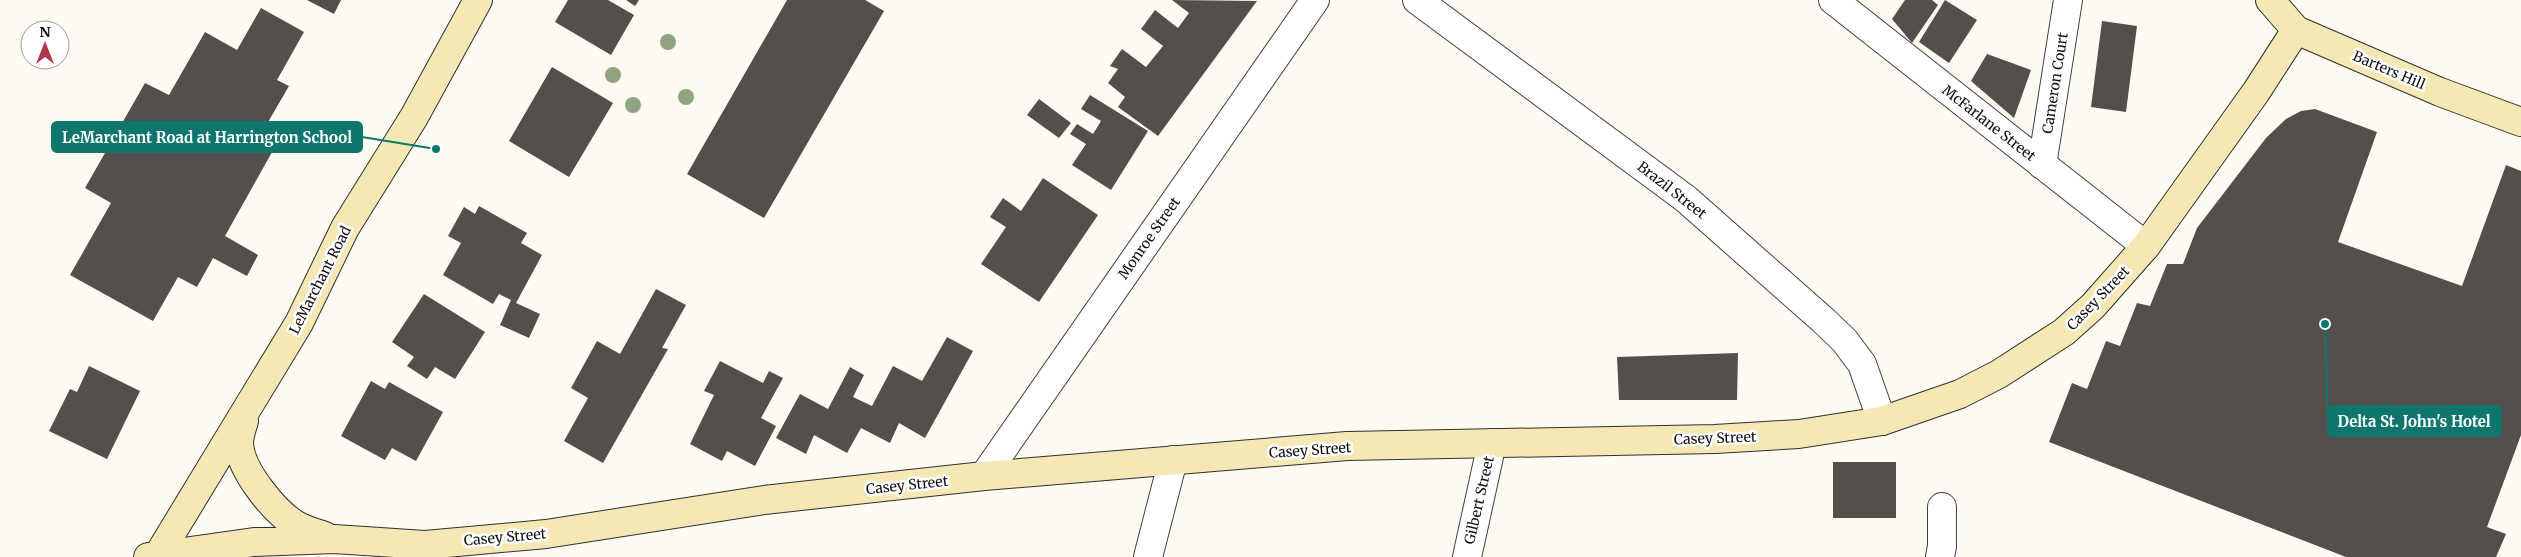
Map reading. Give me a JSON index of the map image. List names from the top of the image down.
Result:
{
  "streets": {
    "street": [
      "Barters Hill",
      "Cameron Court",
      "McFarlane Street",
      "Brazil Street",
      "Monroe Street",
      "LeMarchant Road",
      "Casey Street",
      "Gilbert Street"
    ]
  },
  "crossings": [
    ["Barters Hill", "Casey Street"],
    ["Cameron Court", "McFarlane Street"],
    ["McFarlane Street", "Casey Street"],
    ["Brazil Street", "Casey Street"],
    ["Monroe Street", "Casey Street"],
    ["LeMarchant Road", "Casey Street"],
    ["Casey Street", "Gilbert Street"]
  ],
  "places": ["LeMarchant Road at Harrington School", "Delta St. John's Hotel"],
  "north": "top"
}
